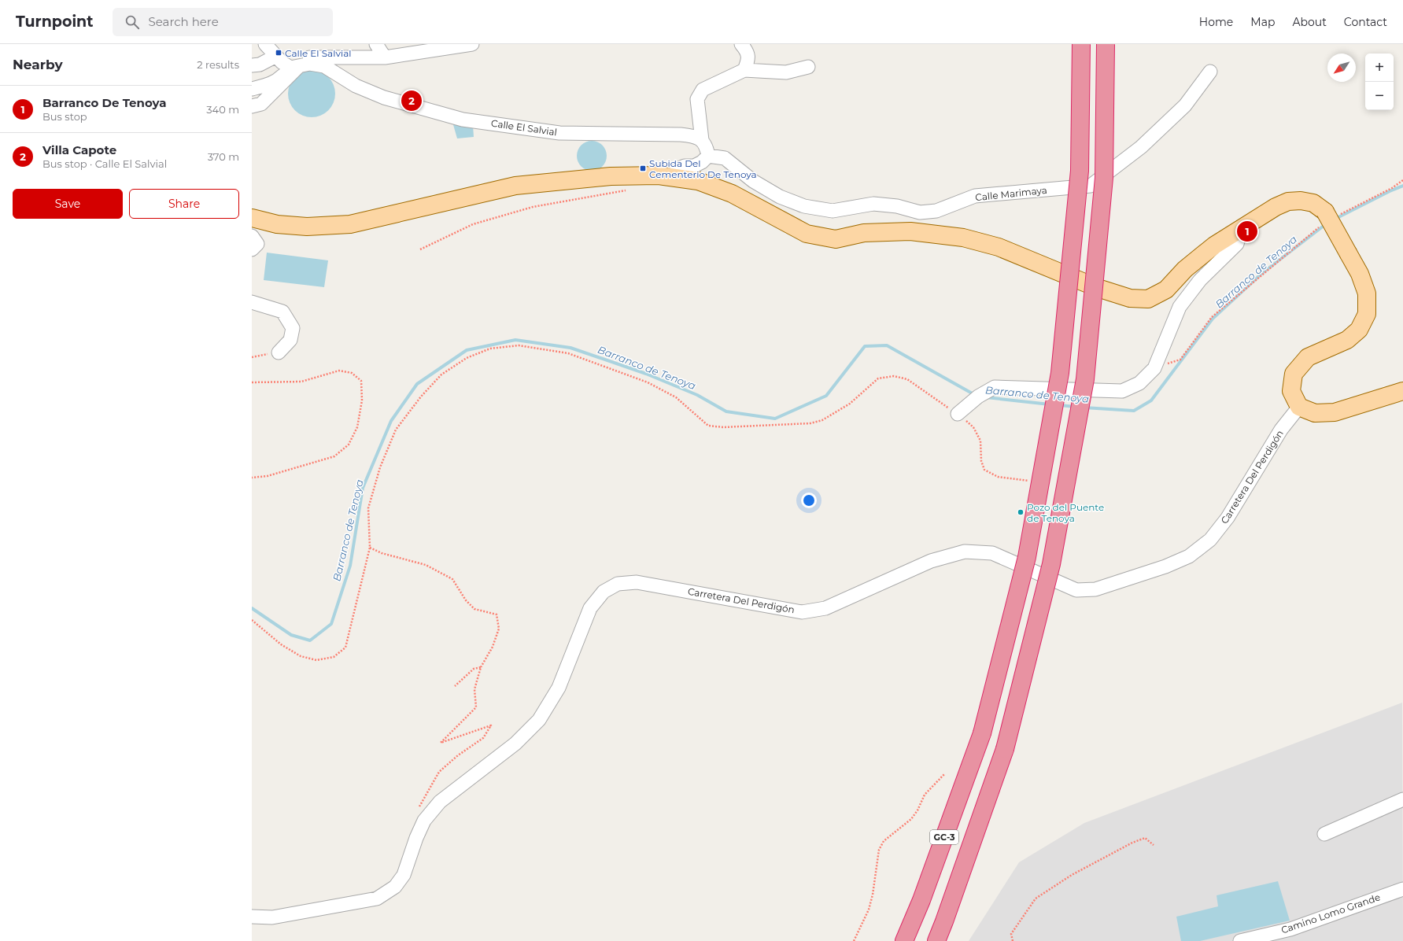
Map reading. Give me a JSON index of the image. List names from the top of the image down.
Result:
{
  "streets": {
    "highway": ["GC-3"],
    "street": [
      "Calle El Salvial",
      "Calle Marimaya",
      "Carretera Del Perdigón",
      "Camino Lomo Grande"
    ]
  },
  "water": ["Barranco de Tenoya"],
  "places": {
    "transit": ["Calle El Salvial", "Subida Del Cementerio De Tenoya"],
    "other": ["Pozo del Puente de Tenoya"]
  },
  "north": "bottom left",
  "page": {
    "header": "Turnpoint",
    "search": "Search here",
    "nav": [
      "Home",
      "Map",
      "About",
      "Contact"
    ],
    "heading": ["Nearby", "2 results"],
    "map_buttons": ["+", "−"],
    "list": [
      {
        "mark": "1",
        "name": "Barranco De Tenoya",
        "note": "Bus stop",
        "value": "340 m"
      },
      {
        "mark": "2",
        "name": "Villa Capote",
        "note": "Bus stop · Calle El Salvial",
        "value": "370 m"
      }
    ],
    "pins": ["2", "1"],
    "buttons": ["Save", "Share"]
  }
}
